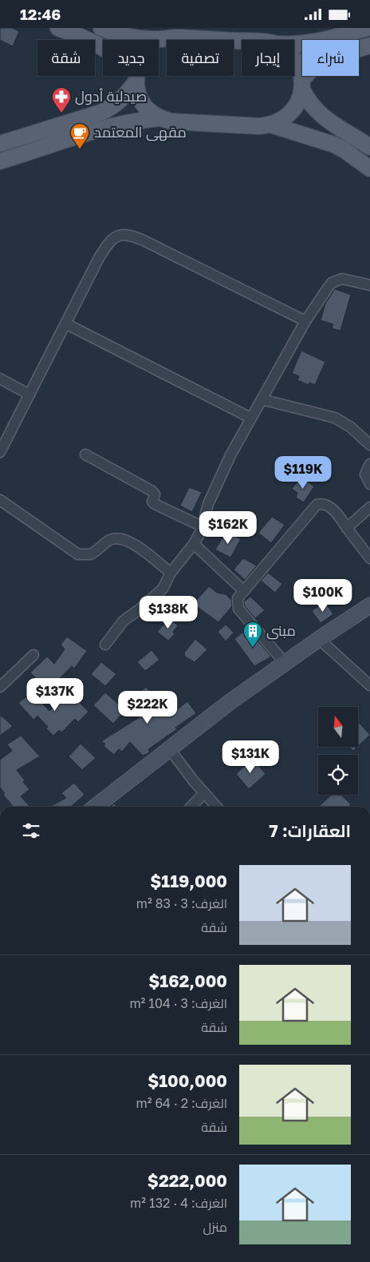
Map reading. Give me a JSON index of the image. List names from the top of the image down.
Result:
{
  "places": {
    "pharmacy": ["صيدلية أدول"],
    "cafe": ["مقهى المعتمد"],
    "building": ["مبنى"]
  },
  "north": "top",
  "page": {
    "status": "12:46",
    "chip": [
      "شراء",
      "إيجار",
      "تصفية",
      "جديد",
      "شقة"
    ],
    "price": [
      "$119K",
      "$162K",
      "$100K",
      "$138K",
      "$137K",
      "$222K",
      "$131K"
    ],
    "heading": "العقارات: 7",
    "list": [
      {
        "name": "$119,000",
        "note": "الغرف: 3 · 83 m² · شقة"
      },
      {
        "name": "$162,000",
        "note": "الغرف: 3 · 104 m² · شقة"
      },
      {
        "name": "$100,000",
        "note": "الغرف: 2 · 64 m² · شقة"
      },
      {
        "name": "$222,000",
        "note": "الغرف: 4 · 132 m² · منزل"
      }
    ]
  }
}
